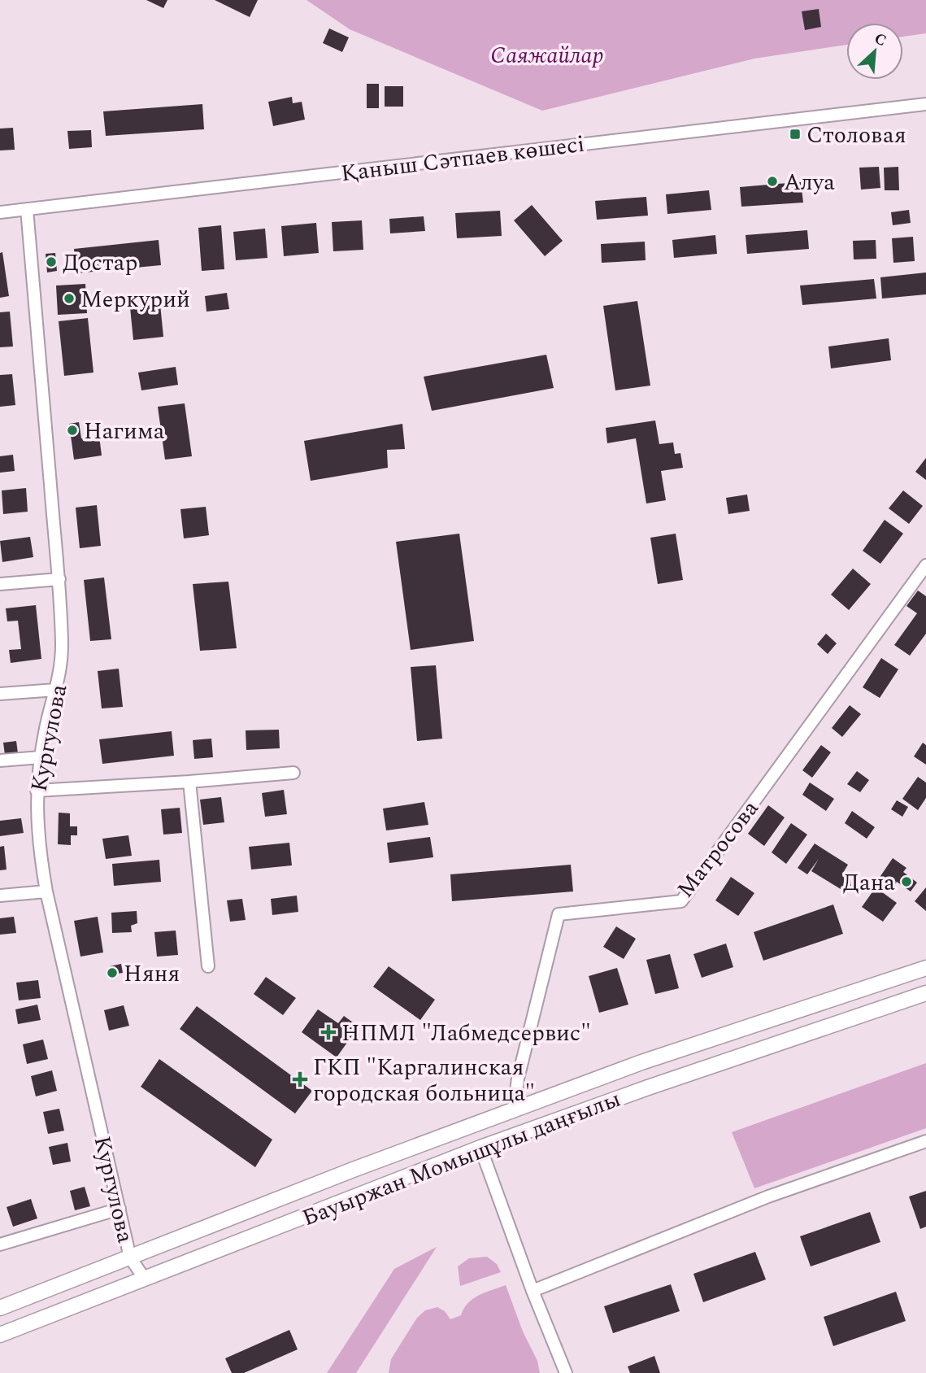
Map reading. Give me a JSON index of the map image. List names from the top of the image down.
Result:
{
  "streets": {
    "main road": ["Бауыржан Момышұлы даңғылы"],
    "street": ["Қаныш Сәтпаев көшесі", "Кургулова", "Матросова"]
  },
  "crossings": [
    ["Қаныш Сәтпаев көшесі", "Кургулова"],
    ["Кургулова", "Бауыржан Момышұлы даңғылы"],
    ["Матросова", "Бауыржан Момышұлы даңғылы"]
  ],
  "parks": ["Саяжайлар"],
  "places": {
    "transit": ["Столовая"],
    "other": [
      "Алуа",
      "Достар",
      "Меркурий",
      "Нагима",
      "Дана",
      "Няня"
    ],
    "health": ["НПМЛ \"Лабмедсервис\"", "ГКП \"Каргалинская городская больница\""]
  },
  "north": "top right"
}
